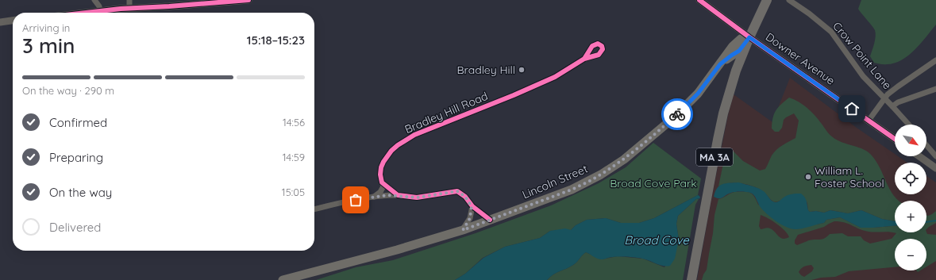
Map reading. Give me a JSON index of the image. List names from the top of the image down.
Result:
{
  "streets": {
    "main road": ["MA 3A", "Lincoln Street"],
    "street": ["Crow Point Lane", "Downer Avenue", "Bradley Hill Road"]
  },
  "crossings": [
    ["Downer Avenue", "MA 3A"],
    ["Downer Avenue", "Lincoln Street"],
    ["MA 3A", "Lincoln Street"]
  ],
  "water": ["Broad Cove"],
  "parks": ["Broad Cove Park"],
  "places": ["Bradley Hill", "William L. Foster School"],
  "north": "bottom right",
  "page": {
    "heading": ["3 min", "Arriving in", "15:18–15:23"],
    "bar": "On the way · 290 m",
    "list": [
      ["Confirmed", "14:56"],
      ["Preparing", "14:59"],
      ["On the way", "15:05"],
      "Delivered"
    ],
    "map_buttons": ["+", "−"]
  }
}
